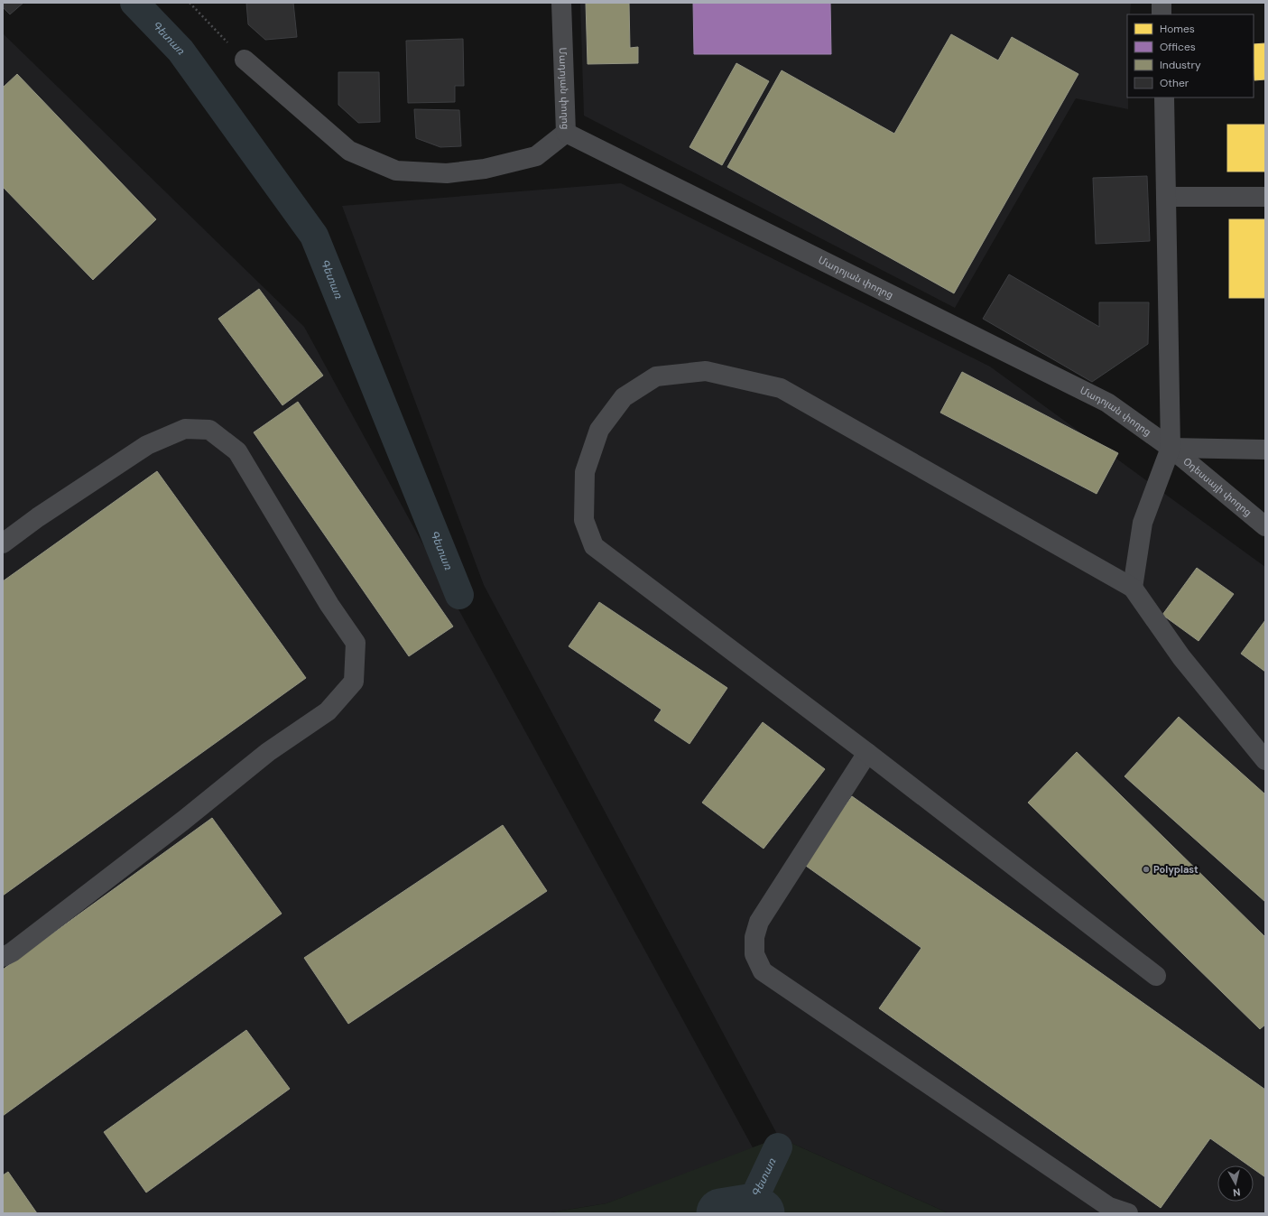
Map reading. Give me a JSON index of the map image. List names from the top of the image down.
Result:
{
  "streets": {
    "street": ["Մադոյան փողոց", "Օդեսսայի փողոց"]
  },
  "crossings": [
    ["Մադոյան փողոց", "Օդեսսայի փողոց"]
  ],
  "water": ["Գետառ"],
  "places": ["Polyplast"],
  "legend": [
    "Homes",
    "Offices",
    "Industry",
    "Other"
  ],
  "north": "bottom"
}
